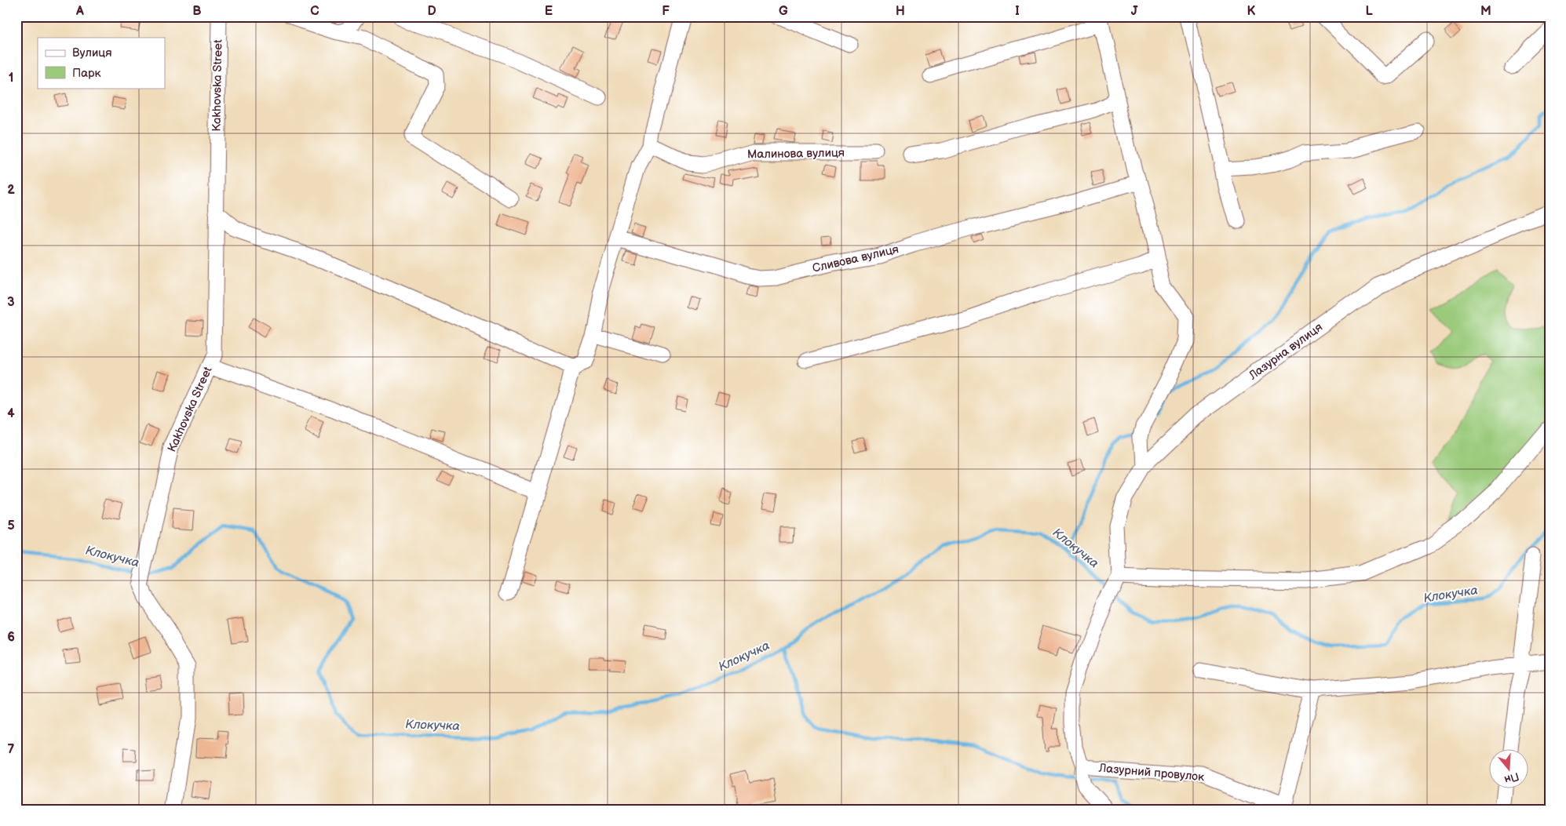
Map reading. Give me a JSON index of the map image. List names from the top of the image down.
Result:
{
  "streets": {
    "street": [
      "Kakhovska Street",
      "Малинова вулиця",
      "Сливова вулиця",
      "Лазурна вулиця",
      "Лазурний провулок"
    ]
  },
  "water": ["Клокучка"],
  "legend": ["Вулиця", "Парк"],
  "north": "bottom",
  "grid": {
    "columns": [
      "A",
      "B",
      "C",
      "D",
      "E",
      "F",
      "G",
      "H",
      "I",
      "J",
      "K",
      "L",
      "M"
    ],
    "rows": [
      "1",
      "2",
      "3",
      "4",
      "5",
      "6",
      "7"
    ]
  }
}
